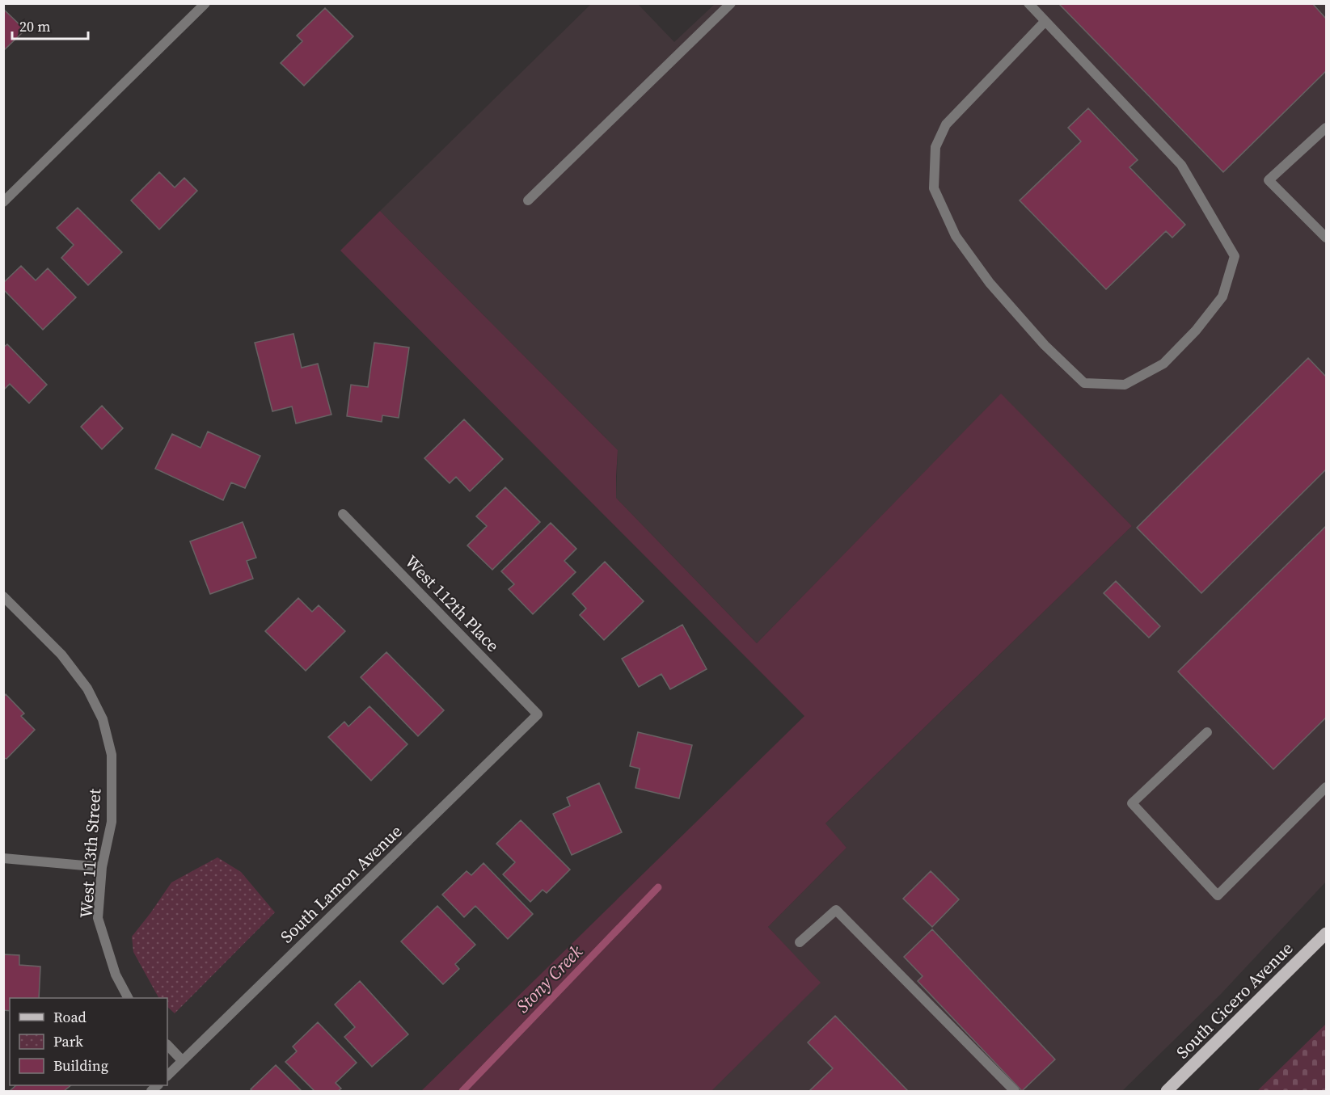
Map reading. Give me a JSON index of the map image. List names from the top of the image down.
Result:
{
  "streets": {
    "main road": ["South Cicero Avenue"],
    "street": ["West 112th Place", "West 113th Street", "South Lamon Avenue"]
  },
  "crossings": [
    ["West 112th Place", "South Lamon Avenue"]
  ],
  "water": ["Stony Creek"],
  "legend": ["Road", "Park", "Building"],
  "scale_bar": "20 m"
}
